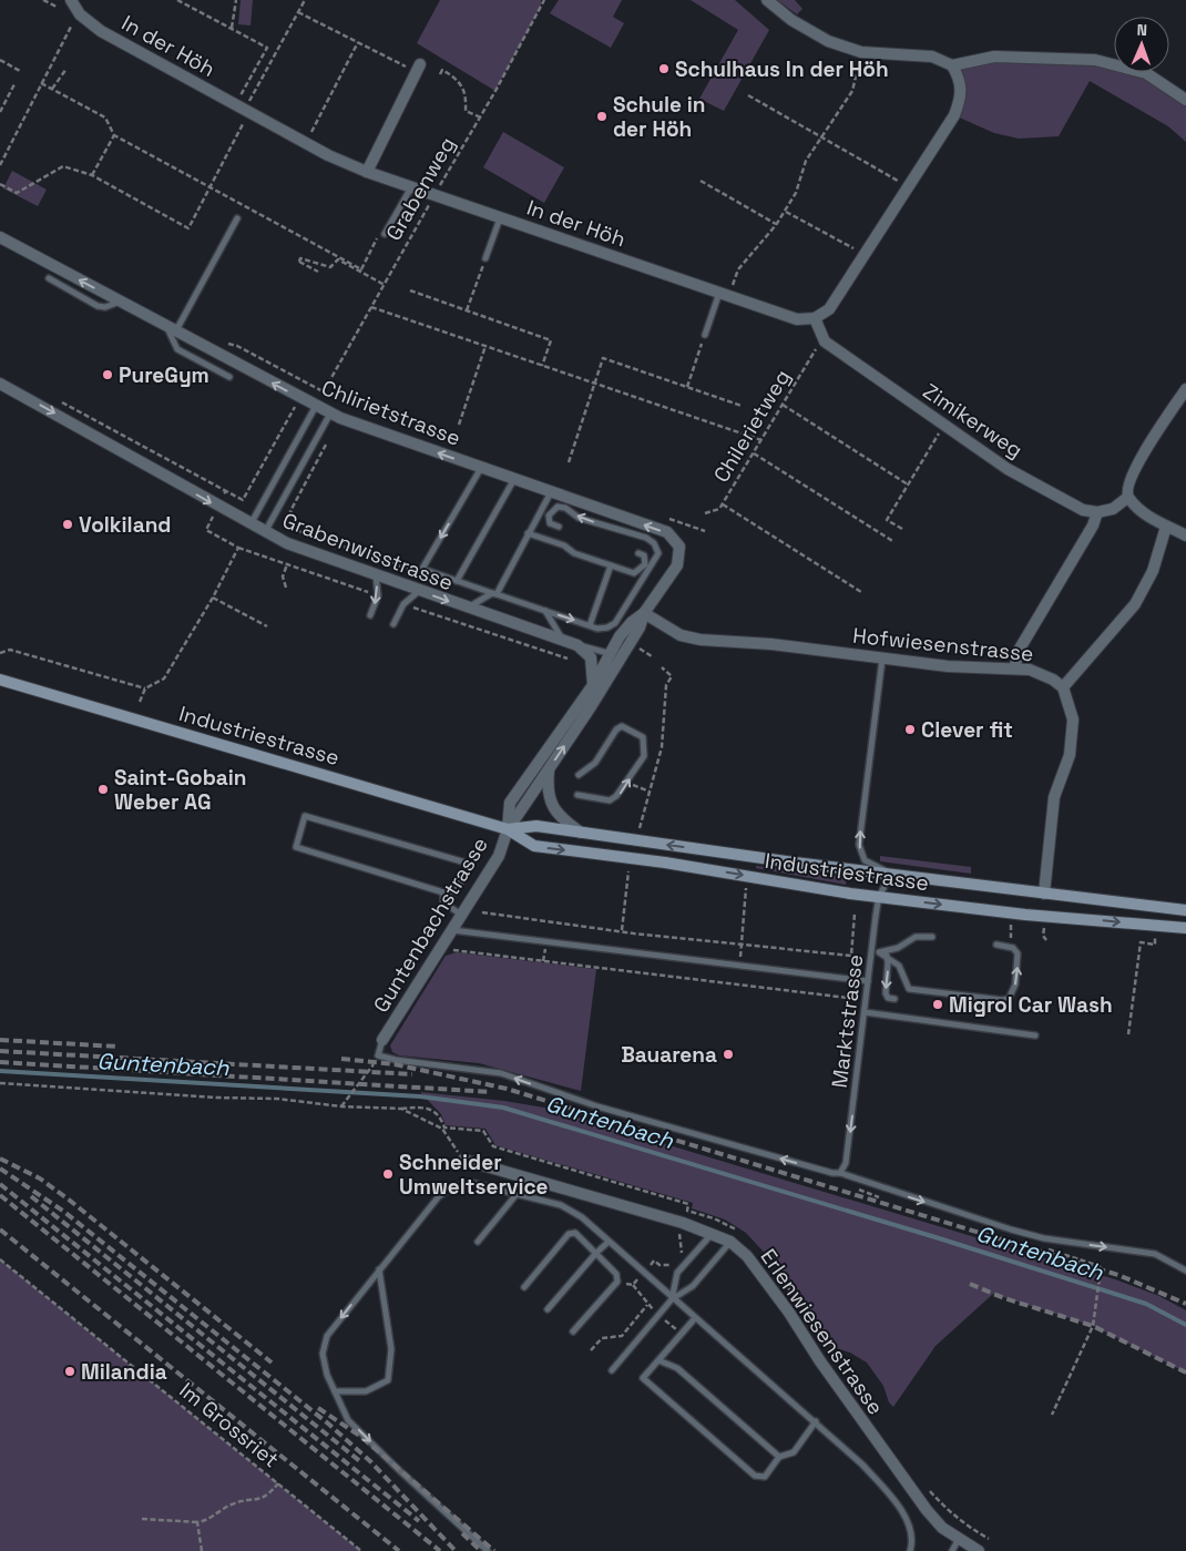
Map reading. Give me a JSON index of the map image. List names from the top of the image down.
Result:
{
  "streets": {
    "main road": ["Industriestrasse"],
    "street": [
      "In der Höh",
      "Chlirietstrasse",
      "Zimikerweg",
      "Grabenwisstrasse",
      "Hofwiesenstrasse",
      "Guntenbachstrasse",
      "Erlenwiesenstrasse"
    ],
    "lane": ["Marktstrasse"],
    "path": ["Grabenweg", "Chilerietweg", "Im Grossriet"]
  },
  "crossings": [
    ["In der Höh", "Grabenweg"],
    ["In der Höh", "Zimikerweg"],
    ["Chlirietstrasse", "Hofwiesenstrasse"],
    ["Chlirietstrasse", "Industriestrasse"],
    ["Chlirietstrasse", "Guntenbachstrasse"],
    ["Industriestrasse", "Guntenbachstrasse"],
    ["Industriestrasse", "Marktstrasse"]
  ],
  "one_way": ["Grabenwisstrasse", "Marktstrasse"],
  "water": ["Guntenbach"],
  "places": [
    "Schulhaus In der Höh",
    "Schule in der Höh",
    "PureGym",
    "Volkiland",
    "Clever fit",
    "Saint-Gobain Weber AG",
    "Migrol Car Wash",
    "Bauarena",
    "Schneider Umweltservice",
    "Milandia"
  ],
  "north": "top"
}
